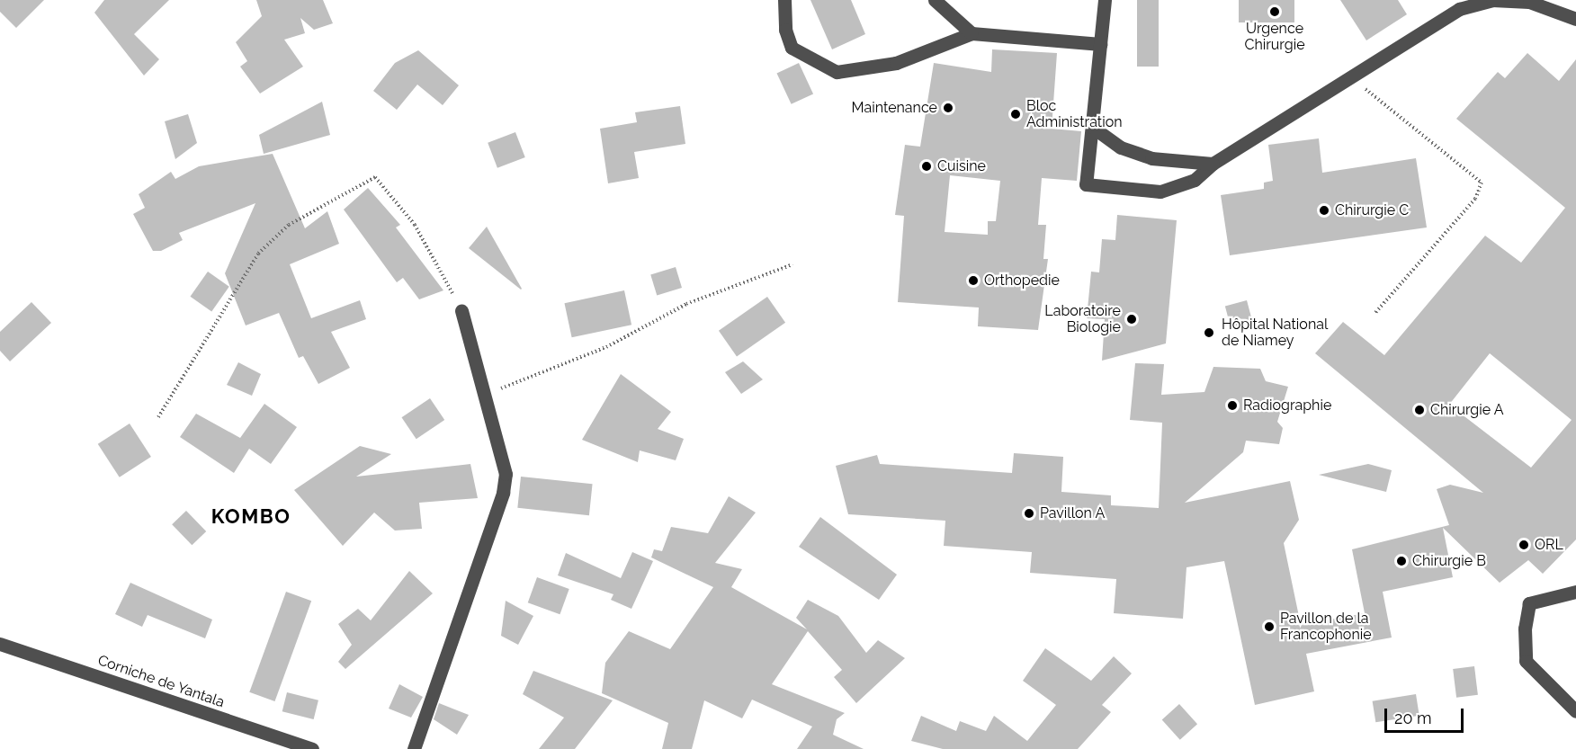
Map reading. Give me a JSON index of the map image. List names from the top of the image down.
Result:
{
  "streets": {
    "street": ["Corniche de Yantala"]
  },
  "districts": ["KOMBO"],
  "places": [
    "Urgence Chirurgie",
    "Maintenance",
    "Bloc Administration",
    "Cuisine",
    "Chirurgie C",
    "Orthopedie",
    "Laboratoire Biologie",
    "Hôpital National de Niamey",
    "Radiographie",
    "Chirurgie A",
    "Pavillon A",
    "ORL",
    "Chirurgie B",
    "Pavillon de la Francophonie"
  ],
  "scale_bar": "20 m"
}
